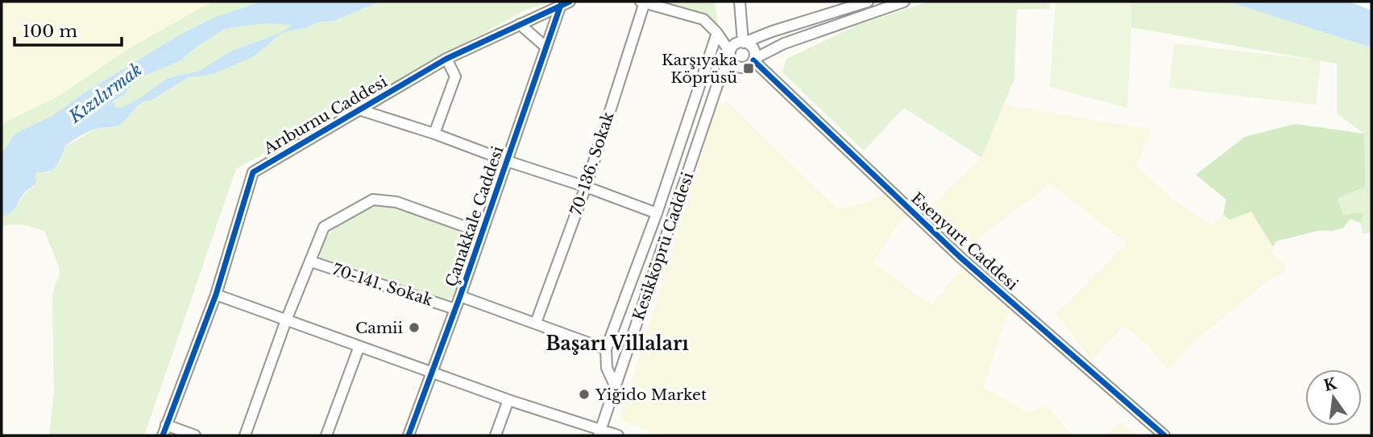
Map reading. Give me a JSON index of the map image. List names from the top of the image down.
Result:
{
  "streets": {
    "street": [
      "Arıburnu Caddesi",
      "70-136. Sokak",
      "Çanakkale Caddesi",
      "Esenyurt Caddesi",
      "Kesikköprü Caddesi",
      "70-141. Sokak"
    ]
  },
  "crossings": [
    ["Arıburnu Caddesi", "Çanakkale Caddesi"],
    ["Çanakkale Caddesi", "70-141. Sokak"],
    ["Esenyurt Caddesi", "Kesikköprü Caddesi"]
  ],
  "districts": ["Başarı Villaları"],
  "water": ["Kızılırmak"],
  "places": {
    "transit": ["Karşıyaka Köprüsü"],
    "other": ["Camii", "Yiğido Market"]
  },
  "scale_bar": "100 m",
  "north": "top"
}
